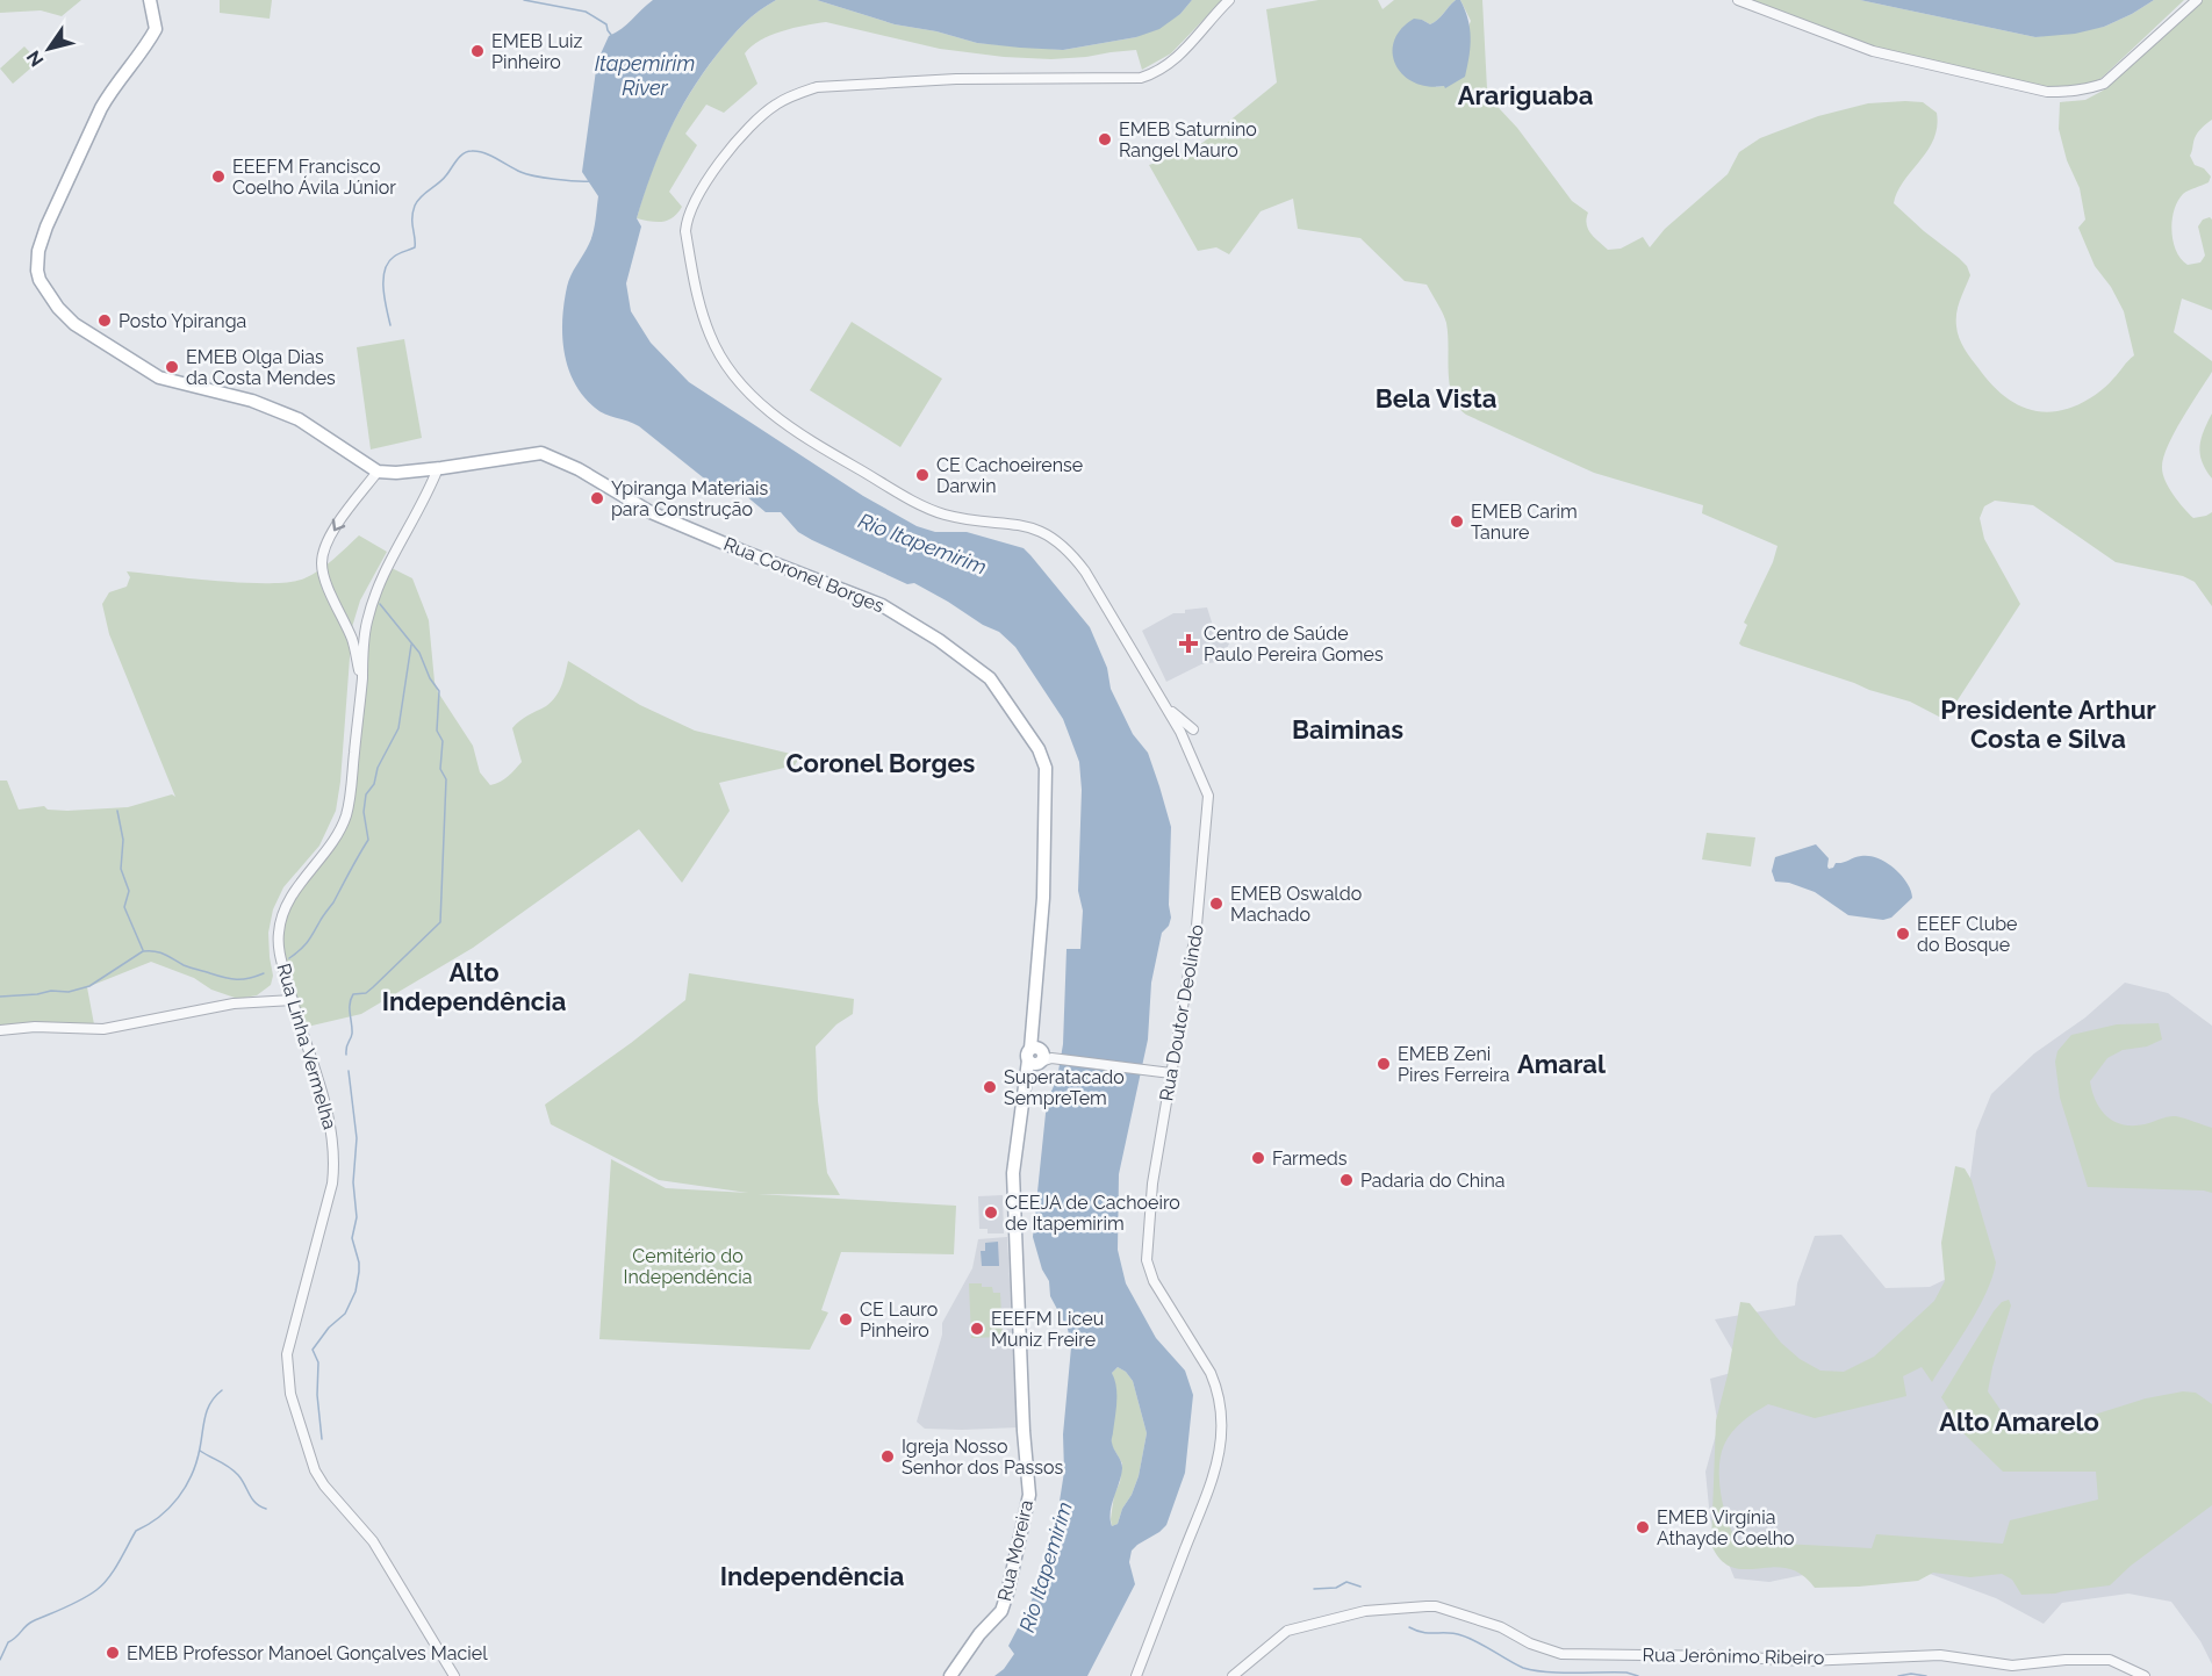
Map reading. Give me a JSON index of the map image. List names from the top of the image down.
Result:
{
  "streets": {
    "main road": ["Rua Coronel Borges", "Rua Moreira"],
    "street": ["Rua Doutor Deolindo", "Rua Linha Vermelha", "Rua Jerônimo Ribeiro"]
  },
  "crossings": [
    ["Rua Coronel Borges", "Rua Linha Vermelha"],
    ["Rua Coronel Borges", "Rua Moreira"]
  ],
  "districts": [
    "Arariguaba",
    "Bela Vista",
    "Presidente Arthur Costa e Silva",
    "Baiminas",
    "Coronel Borges",
    "Alto Independência",
    "Amaral",
    "Alto Amarelo",
    "Independência"
  ],
  "water": ["Itapemirim River", "Rio Itapemirim"],
  "parks": ["Cemitério do Independência"],
  "places": {
    "other": [
      "EMEB Luiz Pinheiro",
      "EMEB Saturnino Rangel Mauro",
      "EEEFM Francisco Coelho Ávila Júnior",
      "Posto Ypiranga",
      "EMEB Olga Dias da Costa Mendes",
      "CE Cachoeirense Darwin",
      "Ypiranga Materiais para Construção",
      "EMEB Carim Tanure",
      "EMEB Oswaldo Machado",
      "EEEF Clube do Bosque",
      "EMEB Zeni Pires Ferreira",
      "Superatacado SempreTem",
      "Farmeds",
      "Padaria do China",
      "CEEJA de Cachoeiro de Itapemirim",
      "CE Lauro Pinheiro",
      "EEEFM Liceu Muniz Freire",
      "Igreja Nosso Senhor dos Passos",
      "EMEB Virgínia Athayde Coelho",
      "EMEB Professor Manoel Gonçalves Maciel"
    ],
    "health": ["Centro de Saúde Paulo Pereira Gomes"]
  },
  "north": "bottom left"
}
